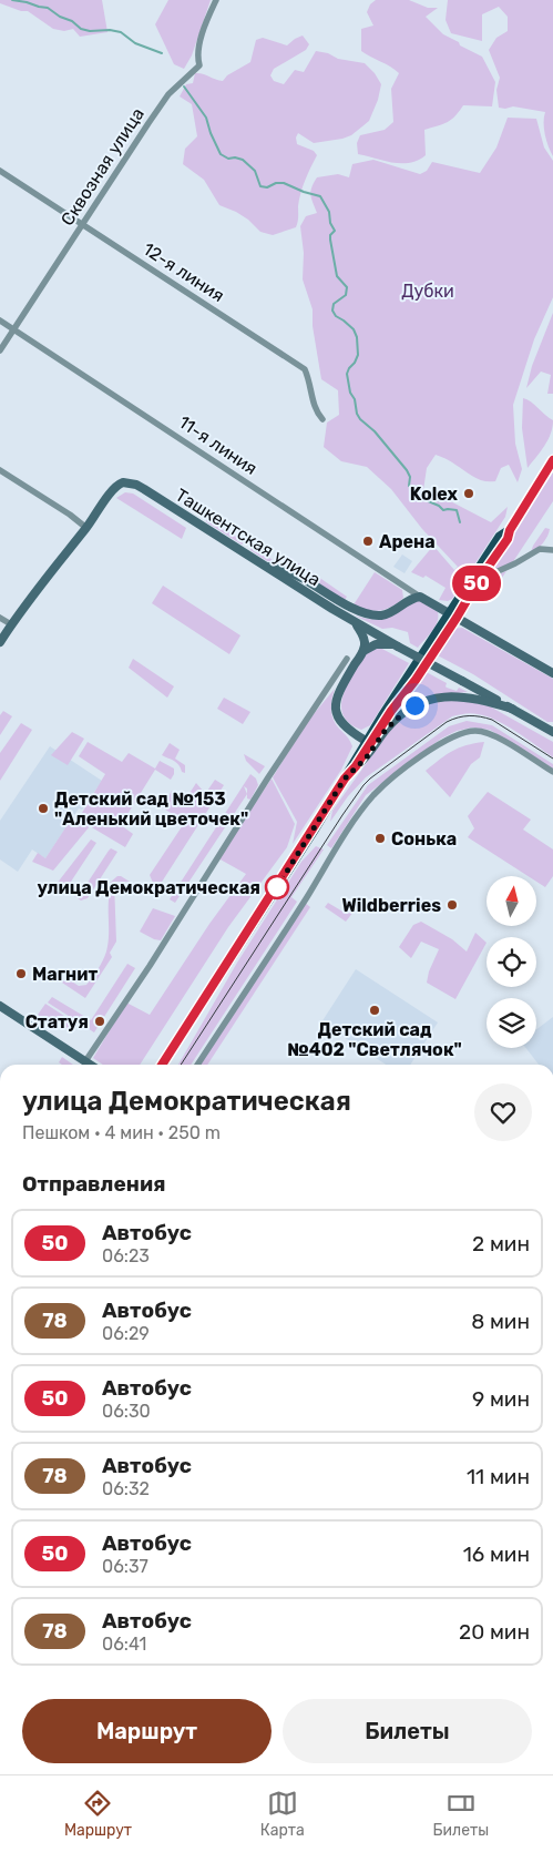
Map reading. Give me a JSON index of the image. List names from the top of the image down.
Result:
{
  "streets": {
    "main road": ["Ташкентская улица"],
    "street": ["Сквозная улица", "12-я линия", "11-я линия"]
  },
  "crossings": [
    ["Сквозная улица", "12-я линия"],
    ["Сквозная улица", "11-я линия"]
  ],
  "parks": ["Дубки"],
  "places": [
    "Kolex",
    "Арена",
    "Детский сад №153 \"Аленький цветочек\"",
    "Сонька",
    "улица Демократическая",
    "Wildberries",
    "Магнит",
    "Детский сад №402 \"Светлячок\"",
    "Статуя"
  ],
  "lines": ["bus line 50"],
  "north": "top",
  "page": {
    "on_map": "50",
    "heading": [
      ["улица Демократическая", "Пешком · 4 мин · 250 m"],
      "Отправления"
    ],
    "list": [
      {
        "mark": "50",
        "name": "Автобус",
        "note": "06:23",
        "value": "2 мин"
      },
      {
        "mark": "78",
        "name": "Автобус",
        "note": "06:29",
        "value": "8 мин"
      },
      {
        "mark": "50",
        "name": "Автобус",
        "note": "06:30",
        "value": "9 мин"
      },
      {
        "mark": "78",
        "name": "Автобус",
        "note": "06:32",
        "value": "11 мин"
      },
      {
        "mark": "50",
        "name": "Автобус",
        "note": "06:37",
        "value": "16 мин"
      },
      {
        "mark": "78",
        "name": "Автобус",
        "note": "06:41",
        "value": "20 мин"
      }
    ],
    "buttons": ["Маршрут", "Билеты"],
    "tabs": ["Маршрут", "Карта", "Билеты"]
  }
}
